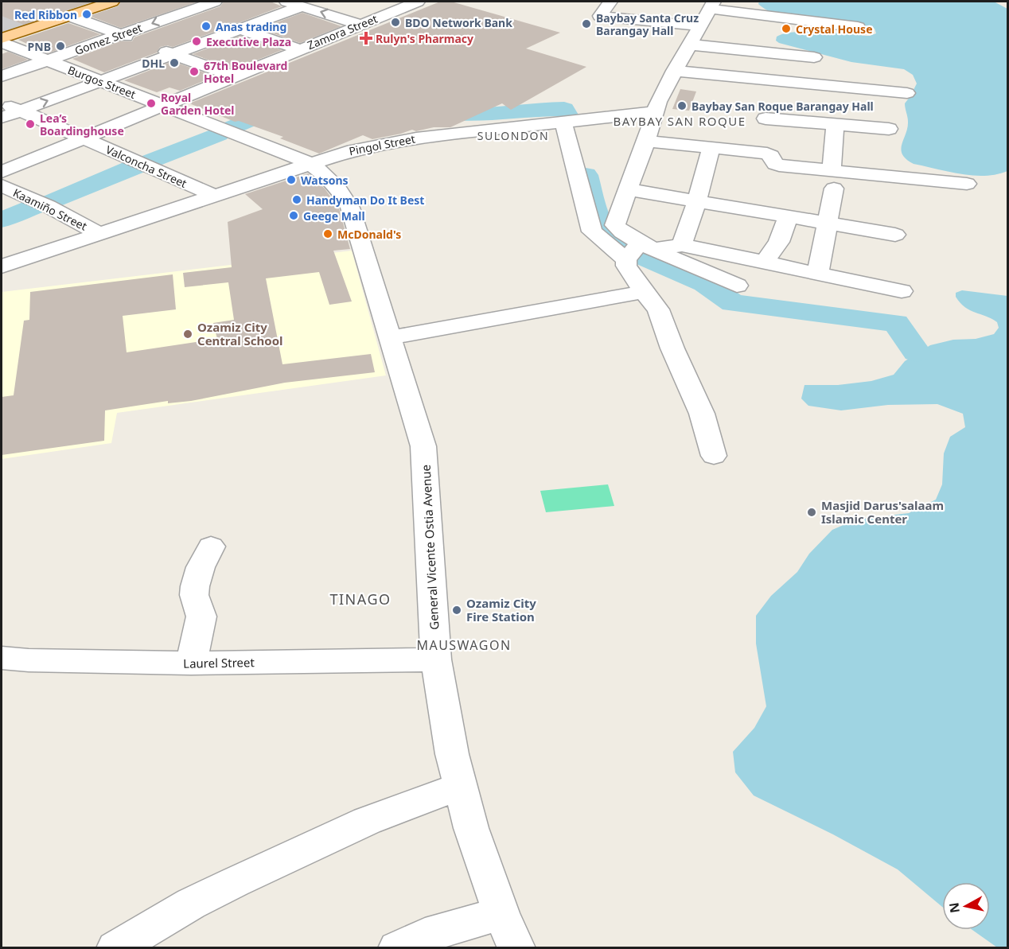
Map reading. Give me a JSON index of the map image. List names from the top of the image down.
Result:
{
  "streets": {
    "street": [
      "Zamora Street",
      "Gomez Street",
      "Burgos Street",
      "Pingol Street",
      "Valconcha Street",
      "Kaamiño Street",
      "General Vicente Ostia Avenue",
      "Laurel Street"
    ]
  },
  "crossings": [
    ["Zamora Street", "Burgos Street"],
    ["Zamora Street", "Valconcha Street"],
    ["Gomez Street", "Burgos Street"],
    ["Burgos Street", "Pingol Street"],
    ["Burgos Street", "General Vicente Ostia Avenue"],
    ["Pingol Street", "Valconcha Street"],
    ["Pingol Street", "Kaamiño Street"],
    ["Pingol Street", "General Vicente Ostia Avenue"],
    ["General Vicente Ostia Avenue", "Laurel Street"]
  ],
  "districts": [
    "BAYBAY SAN ROQUE",
    "SULONDON",
    "TINAGO",
    "MAUSWAGON"
  ],
  "places": {
    "other": [
      "Red Ribbon",
      "BDO Network Bank",
      "Baybay Santa Cruz Barangay Hall",
      "Anas trading",
      "Crystal House",
      "Executive Plaza",
      "PNB",
      "DHL",
      "67th Boulevard Hotel",
      "Royal Garden Hotel",
      "Baybay San Roque Barangay Hall",
      "Lea’s Boardinghouse",
      "Watsons",
      "Handyman Do It Best",
      "Geege Mall",
      "McDonald's",
      "Ozamiz City Central School",
      "Masjid Darus'salaam Islamic Center",
      "Ozamiz City Fire Station"
    ],
    "health": ["Rulyn's Pharmacy"]
  },
  "north": "left"
}
